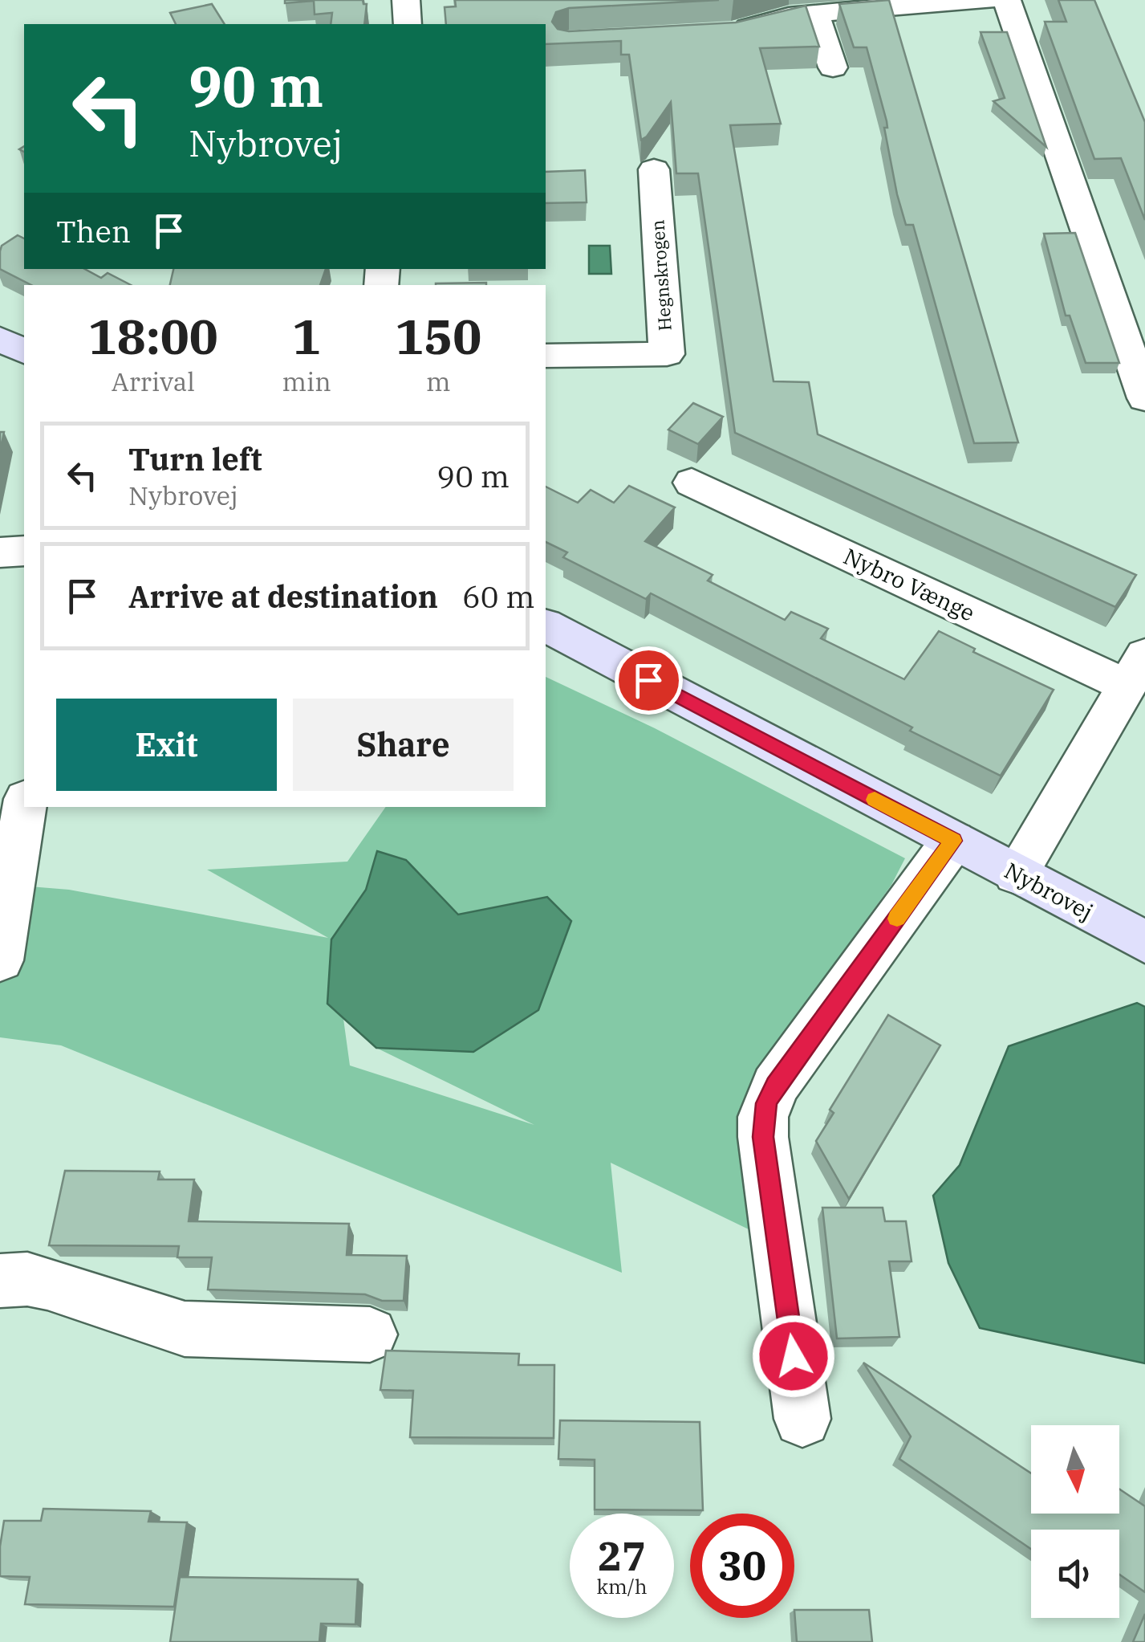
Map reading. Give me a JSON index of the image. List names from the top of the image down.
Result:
{
  "streets": {
    "street": ["Hegnskrogen", "Nybro Vænge", "Nybrovej"]
  },
  "crossings": [
    ["Nybro Vænge", "Nybrovej"]
  ],
  "north": "bottom",
  "page": {
    "turn": ["90 m", "Nybrovej"],
    "then": "Then",
    "eta": [
      "18:00",
      "Arrival",
      "1",
      "min",
      "150",
      "m"
    ],
    "list": [
      {
        "name": "Turn left",
        "note": "Nybrovej",
        "value": "90 m"
      },
      {
        "name": "Arrive at destination",
        "value": "60 m"
      }
    ],
    "buttons": ["Exit", "Share"],
    "speed": "27 km/h",
    "limit": "30"
  }
}
